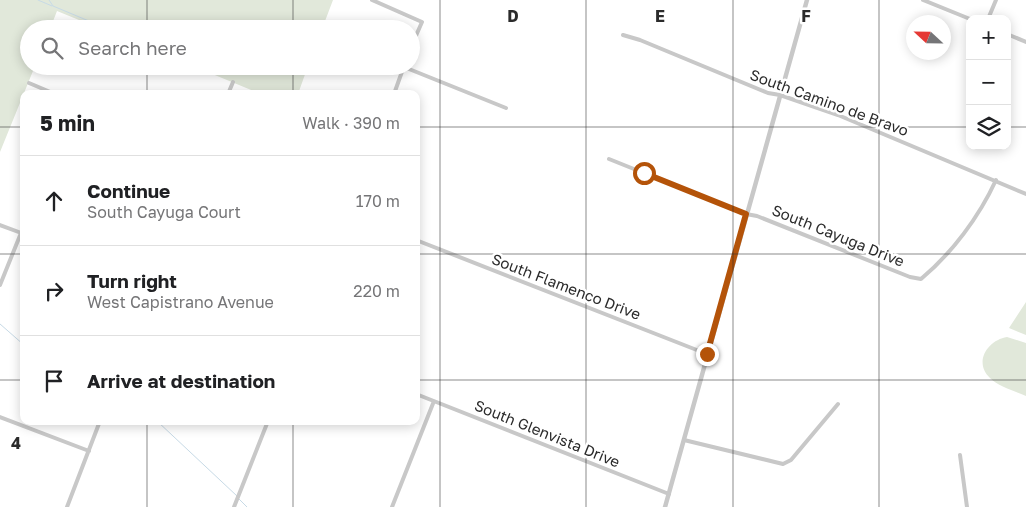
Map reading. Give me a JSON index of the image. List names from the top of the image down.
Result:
{
  "streets": {
    "street": [
      "South Camino de Bravo",
      "South Cayuga Drive",
      "South Flamenco Drive",
      "South Glenvista Drive"
    ]
  },
  "crossings": [
    ["South Camino de Bravo", "South Cayuga Drive"]
  ],
  "north": "left",
  "page": {
    "map_buttons": ["+", "−"],
    "search": "Search here",
    "heading": ["5 min", "Walk · 390 m"],
    "list": [
      ["Continue", "South Cayuga Court", "170 m"],
      ["Turn right", "West Capistrano Avenue", "220 m"],
      "Arrive at destination"
    ]
  },
  "grid": {
    "columns": ["D", "E", "F"],
    "rows": ["4"]
  }
}
